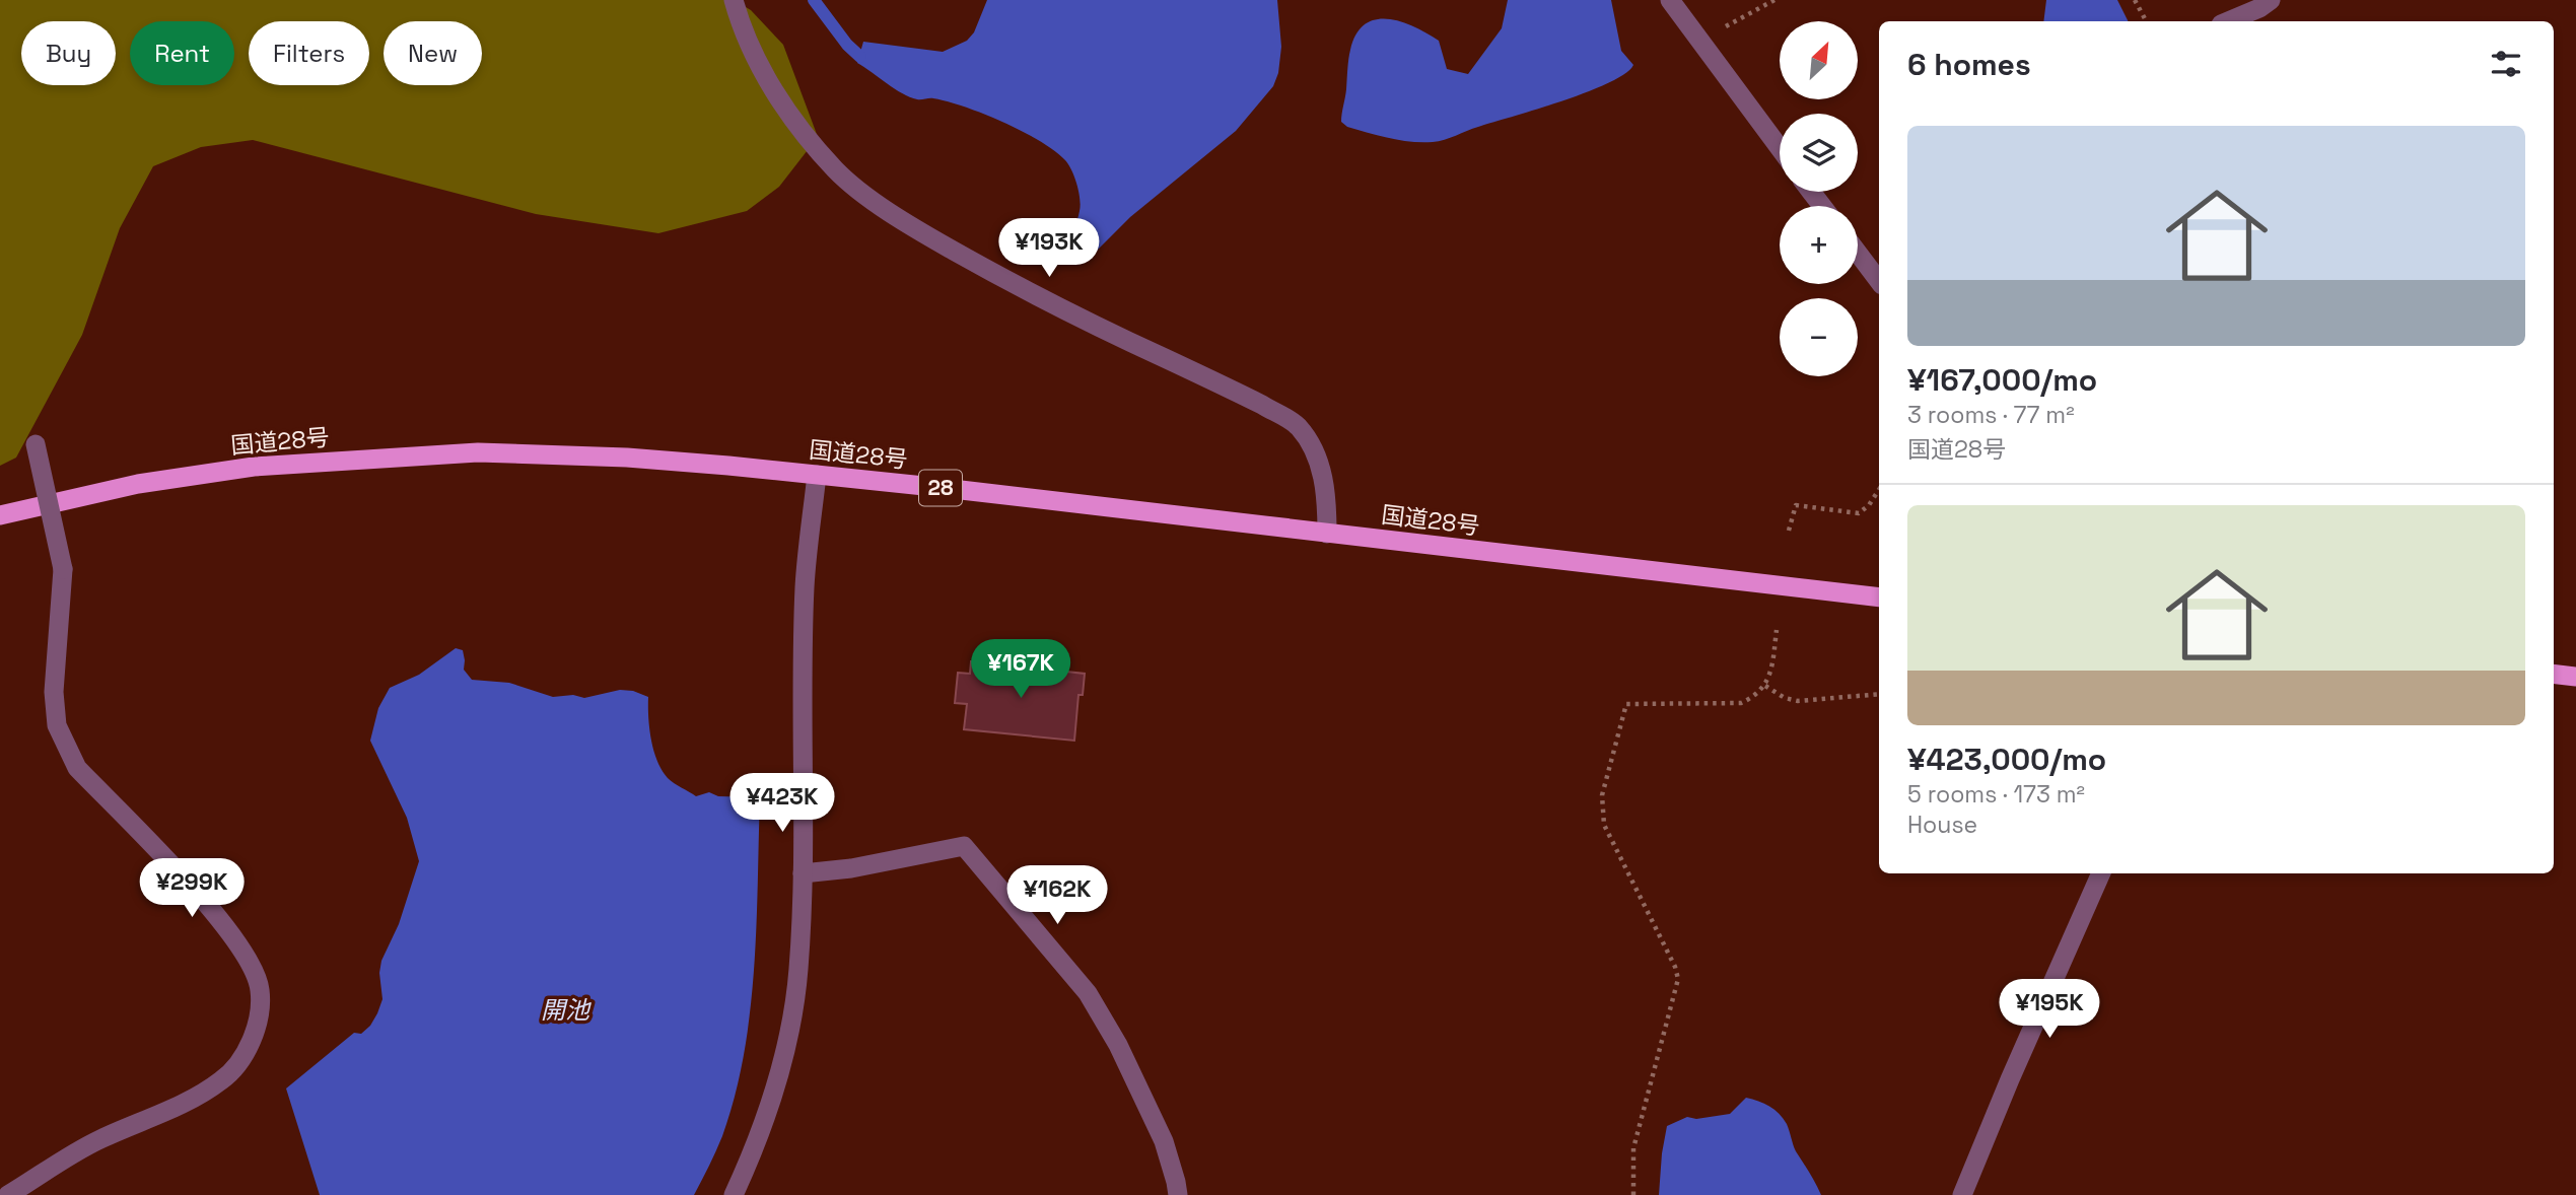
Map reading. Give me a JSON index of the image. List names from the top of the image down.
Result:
{
  "streets": {
    "highway": ["国道28号", "28"]
  },
  "water": ["開池"],
  "north": "top right",
  "page": {
    "map_buttons": ["+", "−"],
    "chip": [
      "Buy",
      "Rent",
      "Filters",
      "New"
    ],
    "heading": "6 homes",
    "list": [
      {
        "name": "¥167,000/mo",
        "note": "3 rooms · 77 m² · 国道28号"
      },
      {
        "name": "¥423,000/mo",
        "note": "5 rooms · 173 m² · House"
      }
    ],
    "price": [
      "¥193K",
      "¥167K",
      "¥423K",
      "¥299K",
      "¥162K",
      "¥195K"
    ]
  }
}
